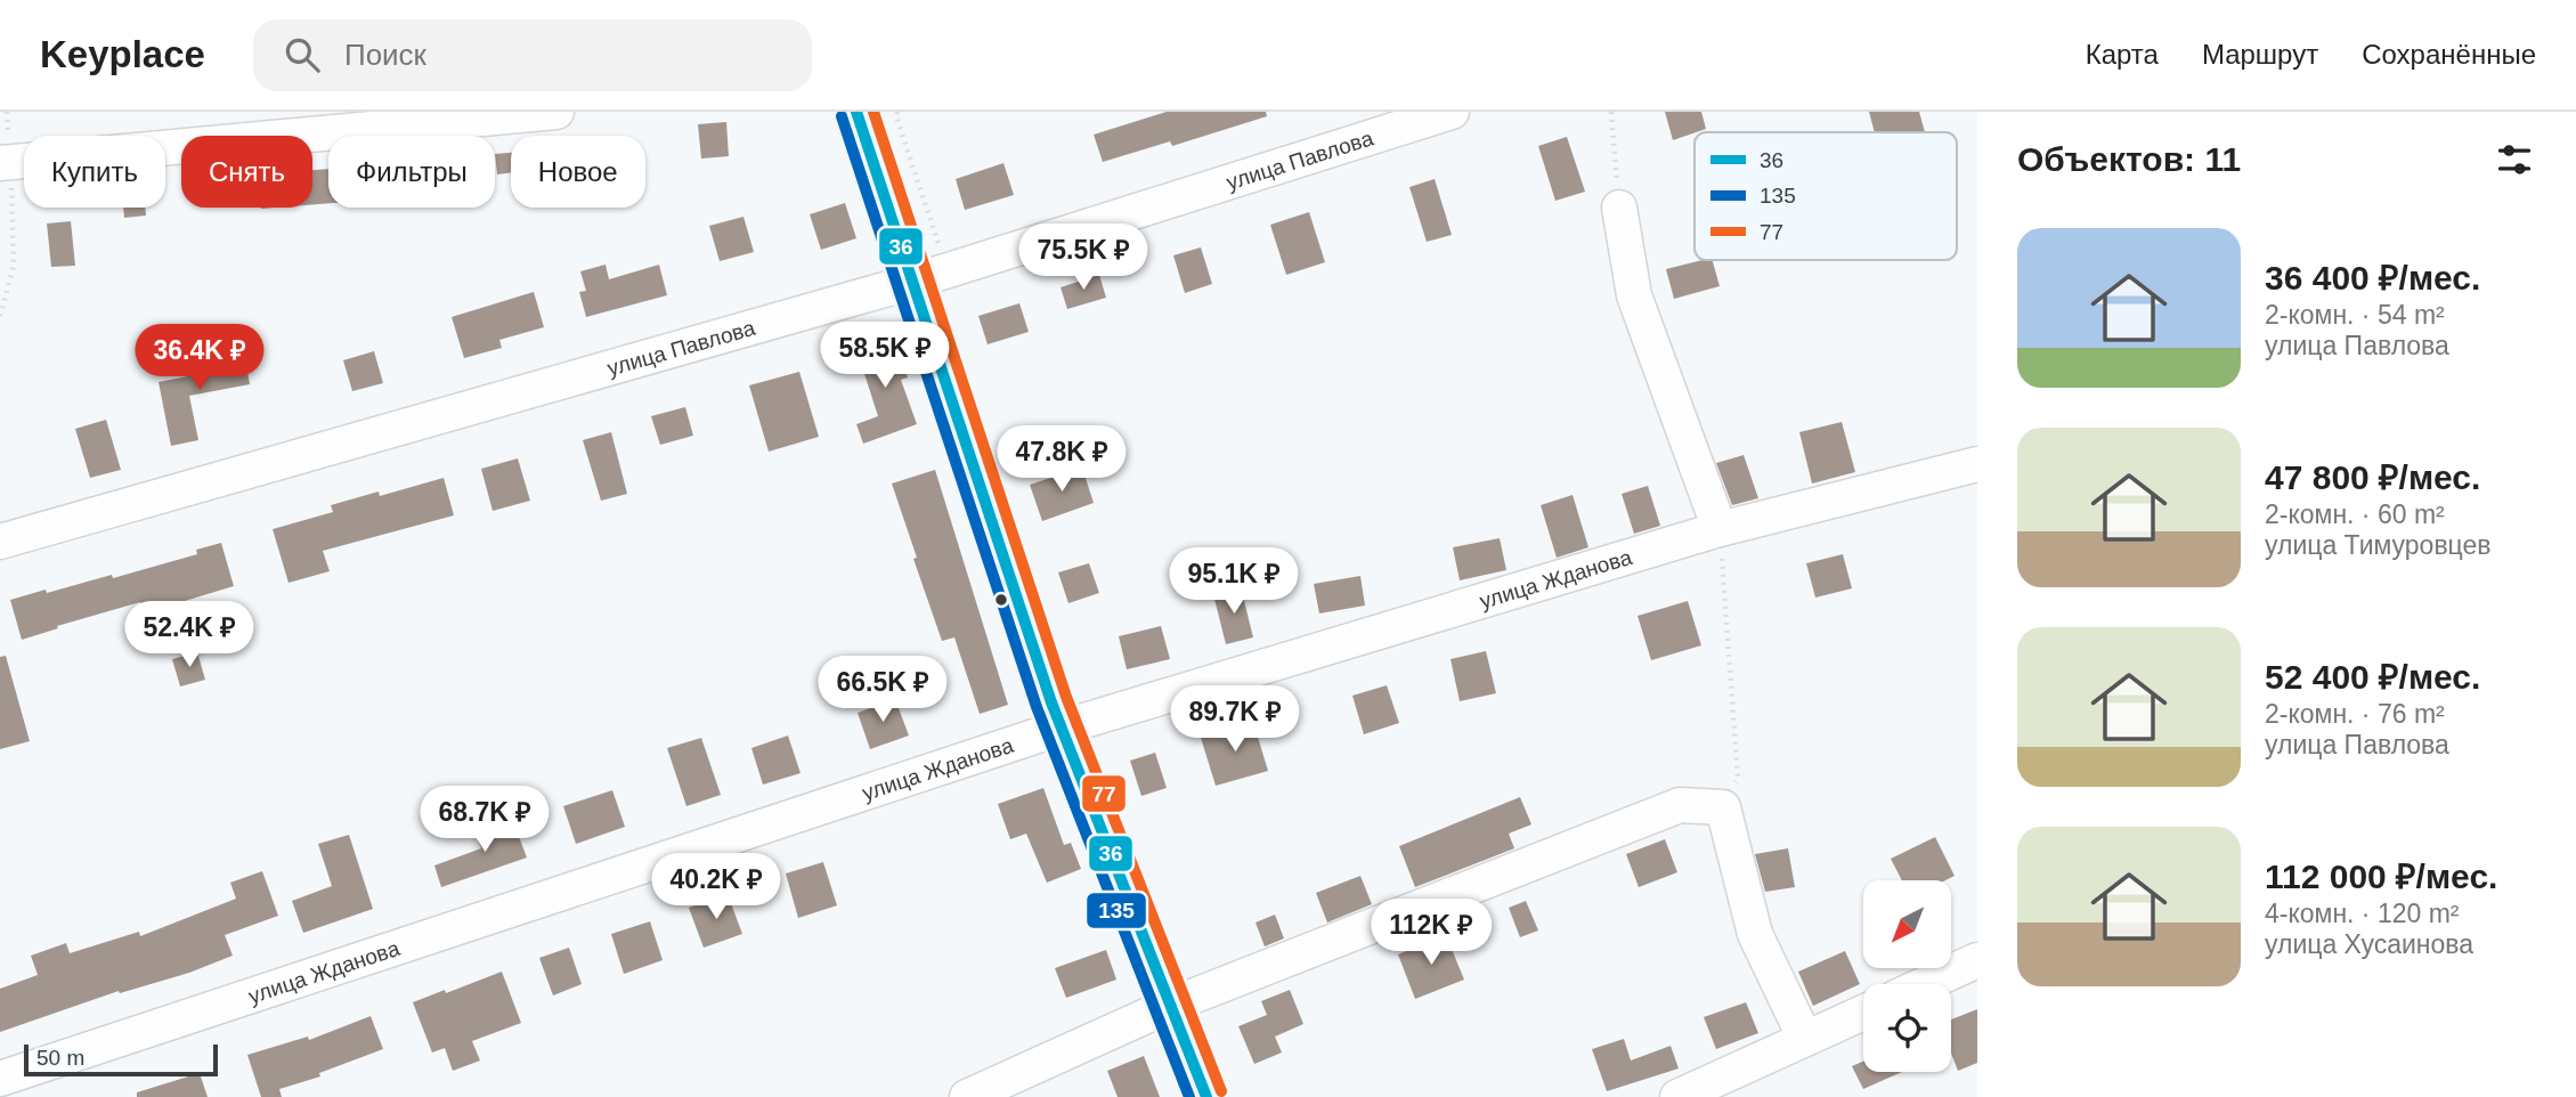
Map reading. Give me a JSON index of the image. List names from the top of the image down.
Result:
{
  "streets": {
    "street": ["улица Павлова", "улица Жданова"]
  },
  "lines": ["transit line 36", "transit line 77", "transit line 135"],
  "legend": ["36", "135", "77"],
  "scale_bar": "50 m",
  "north": "bottom left",
  "page": {
    "header": "Keyplace",
    "search": "Поиск",
    "nav": ["Карта", "Маршрут", "Сохранённые"],
    "heading": "Объектов: 11",
    "chip": [
      "Купить",
      "Снять",
      "Фильтры",
      "Новое"
    ],
    "list": [
      {
        "name": "36 400 ₽/мес.",
        "note": "2-комн. · 54 m² · улица Павлова"
      },
      {
        "name": "47 800 ₽/мес.",
        "note": "2-комн. · 60 m² · улица Тимуровцев"
      },
      {
        "name": "52 400 ₽/мес.",
        "note": "2-комн. · 76 m² · улица Павлова"
      },
      {
        "name": "112 000 ₽/мес.",
        "note": "4-комн. · 120 m² · улица Хусаинова"
      }
    ],
    "price": [
      "75.5K ₽",
      "58.5K ₽",
      "36.4K ₽",
      "47.8K ₽",
      "95.1K ₽",
      "52.4K ₽",
      "66.5K ₽",
      "89.7K ₽",
      "68.7K ₽",
      "40.2K ₽",
      "112K ₽"
    ],
    "scale": "50 m"
  }
}
